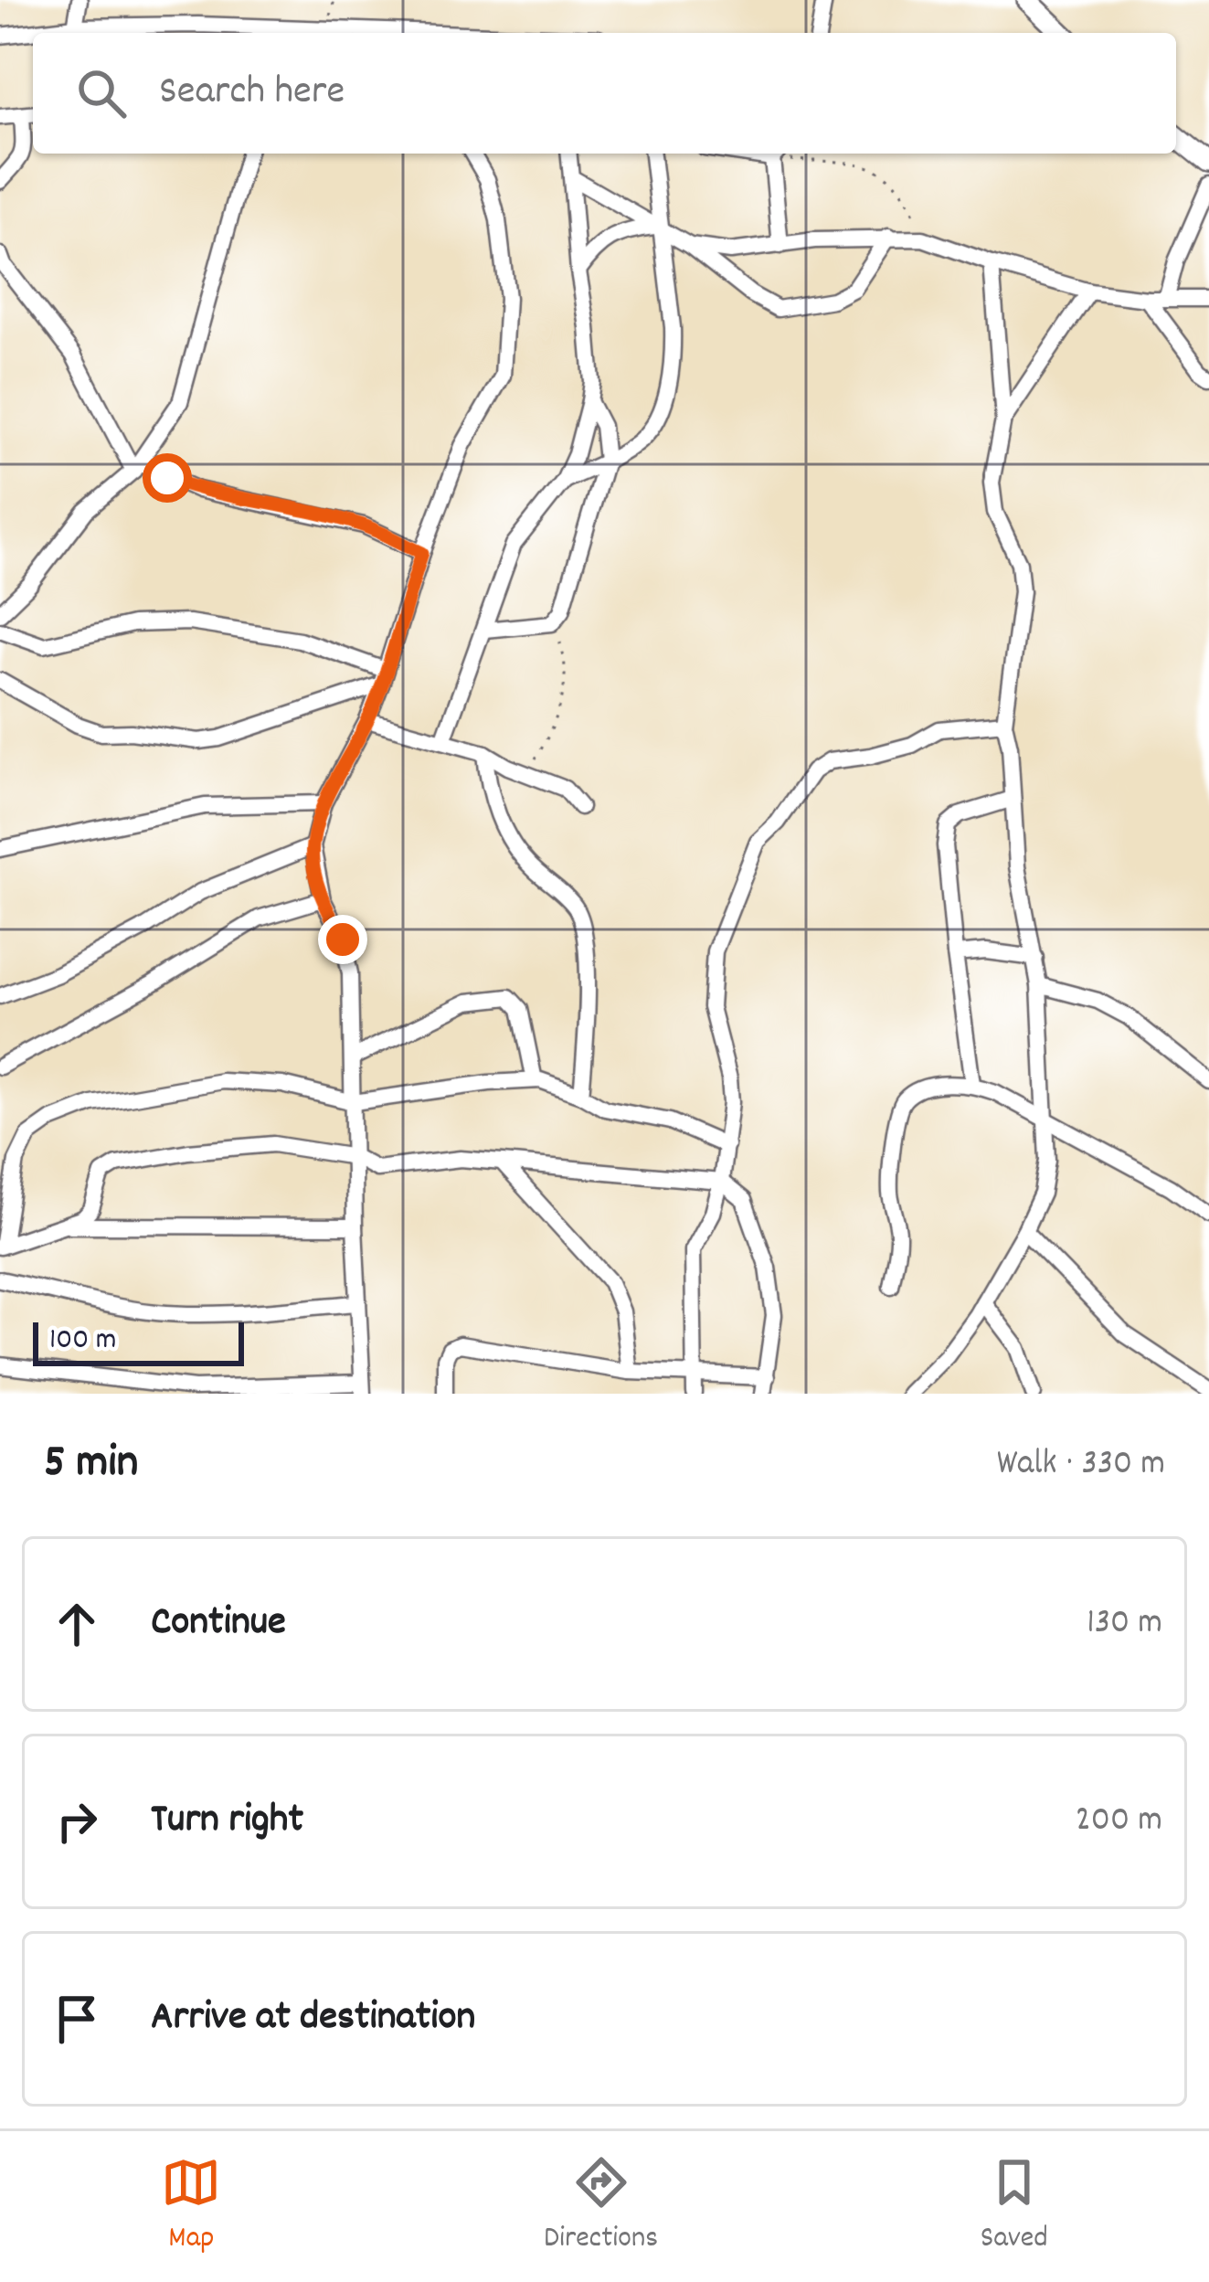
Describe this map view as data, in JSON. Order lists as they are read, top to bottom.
{
  "scale_bar": "100 m",
  "page": {
    "search": "Search here",
    "scale": "100 m",
    "heading": ["5 min", "Walk · 330 m"],
    "list": [
      ["Continue", "130 m"],
      ["Turn right", "200 m"],
      "Arrive at destination"
    ],
    "nav": ["Map", "Directions", "Saved"]
  }
}
